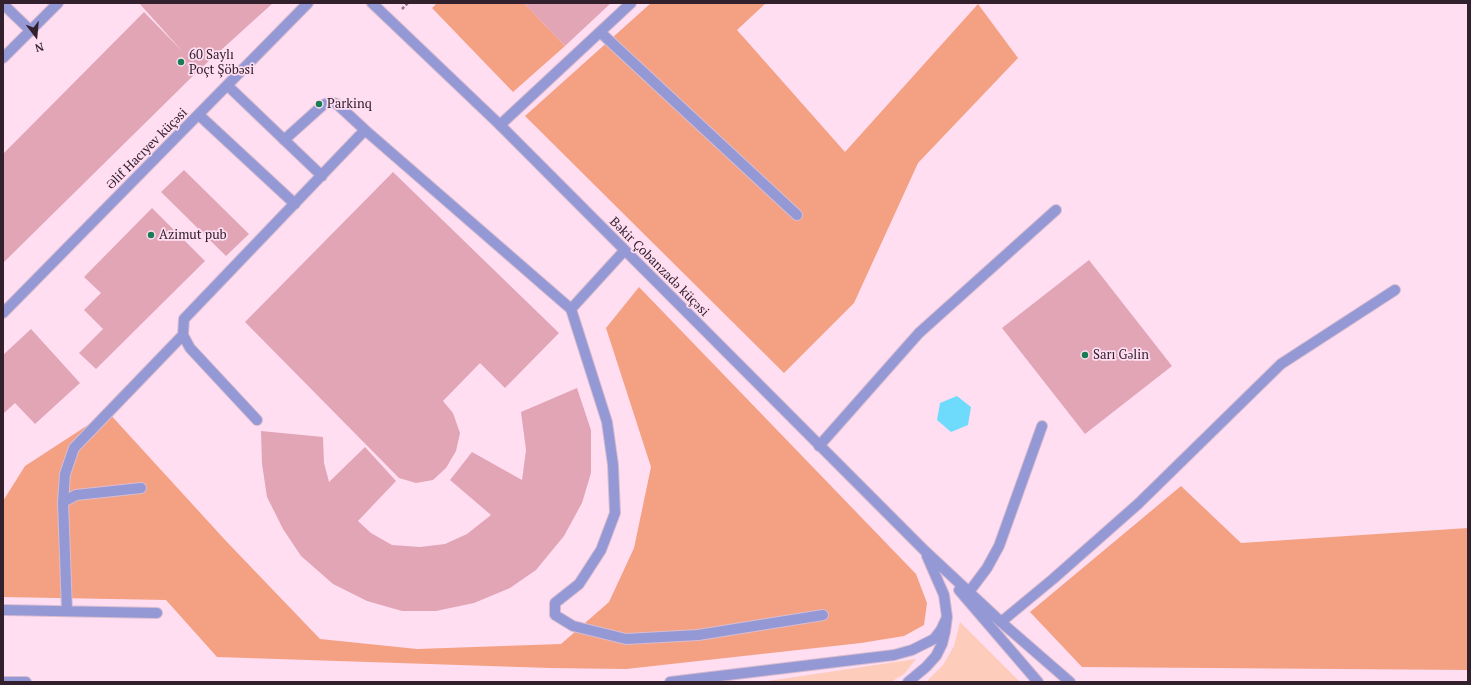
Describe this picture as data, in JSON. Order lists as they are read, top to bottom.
{
  "streets": {
    "street": ["Əlif Hacıyev küçəsi", "Bəkir Çobanzadə küçəsi"]
  },
  "places": [
    "60 Saylı Poçt Şöbəsi",
    "Parkinq",
    "Azimut pub",
    "Sarı Gəlin"
  ],
  "north": "bottom"
}
